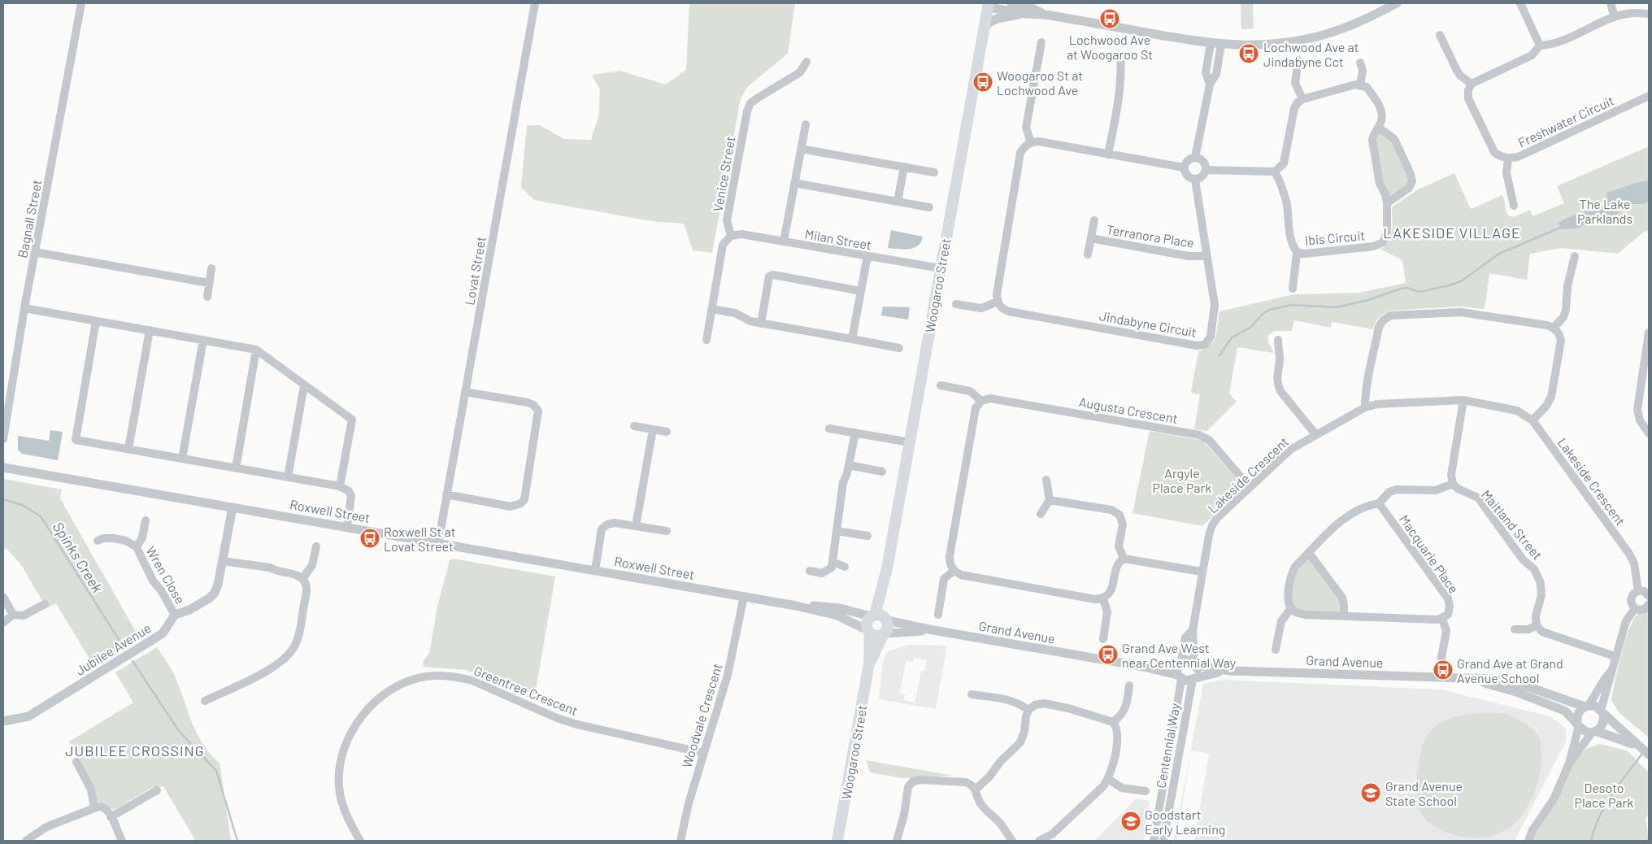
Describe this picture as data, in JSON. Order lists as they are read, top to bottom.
{
  "streets": {
    "main road": ["Woogaroo Street"],
    "street": [
      "Freshwater Circuit",
      "Venice Street",
      "Bagnall Street",
      "Terranora Place",
      "Ibis Circuit",
      "Milan Street",
      "Lovat Street",
      "Jindabyne Circuit",
      "Augusta Crescent",
      "Lakeside Crescent",
      "Roxwell Street",
      "Maitland Street",
      "Macquarie Place",
      "Wren Close",
      "Grand Avenue",
      "Jubilee Avenue",
      "Greentree Crescent",
      "Woodvale Crescent",
      "Centennial Way"
    ]
  },
  "crossings": [
    ["Venice Street", "Milan Street"],
    ["Terranora Place", "Jindabyne Circuit"],
    ["Milan Street", "Woogaroo Street"],
    ["Lovat Street", "Roxwell Street"],
    ["Woogaroo Street", "Roxwell Street"],
    ["Woogaroo Street", "Grand Avenue"],
    ["Augusta Crescent", "Lakeside Crescent"],
    ["Lakeside Crescent", "Grand Avenue"],
    ["Lakeside Crescent", "Centennial Way"],
    ["Roxwell Street", "Grand Avenue"],
    ["Roxwell Street", "Woodvale Crescent"],
    ["Wren Close", "Jubilee Avenue"],
    ["Grand Avenue", "Centennial Way"],
    ["Greentree Crescent", "Woodvale Crescent"]
  ],
  "districts": ["LAKESIDE VILLAGE", "JUBILEE CROSSING"],
  "water": ["Spinks Creek"],
  "parks": ["The Lake Parklands", "Argyle Place Park", "Desoto Place Park"],
  "places": {
    "bus stop": [
      "Lochwood Ave at Woogaroo St",
      "Lochwood Ave at Jindabyne Cct",
      "Woogaroo St at Lochwood Ave",
      "Roxwell St at Lovat Street",
      "Grand Ave West near Centennial Way",
      "Grand Ave at Grand Avenue School"
    ],
    "school or university": ["Grand Avenue State School", "Goodstart Early Learning"]
  }
}
